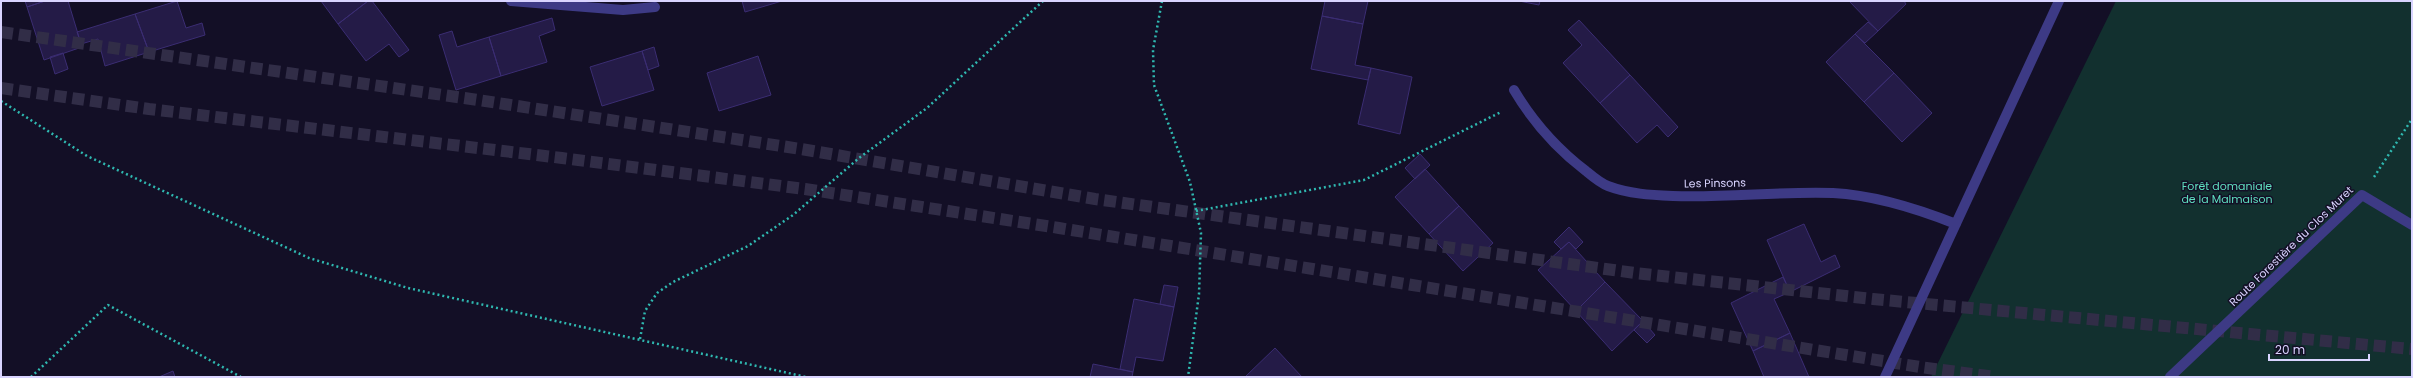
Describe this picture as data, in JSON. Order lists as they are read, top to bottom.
{
  "streets": {
    "street": ["Les Pinsons", "Route Forestière du Clos Muret"]
  },
  "parks": ["Forêt domaniale de la Malmaison"],
  "scale_bar": "20 m"
}
